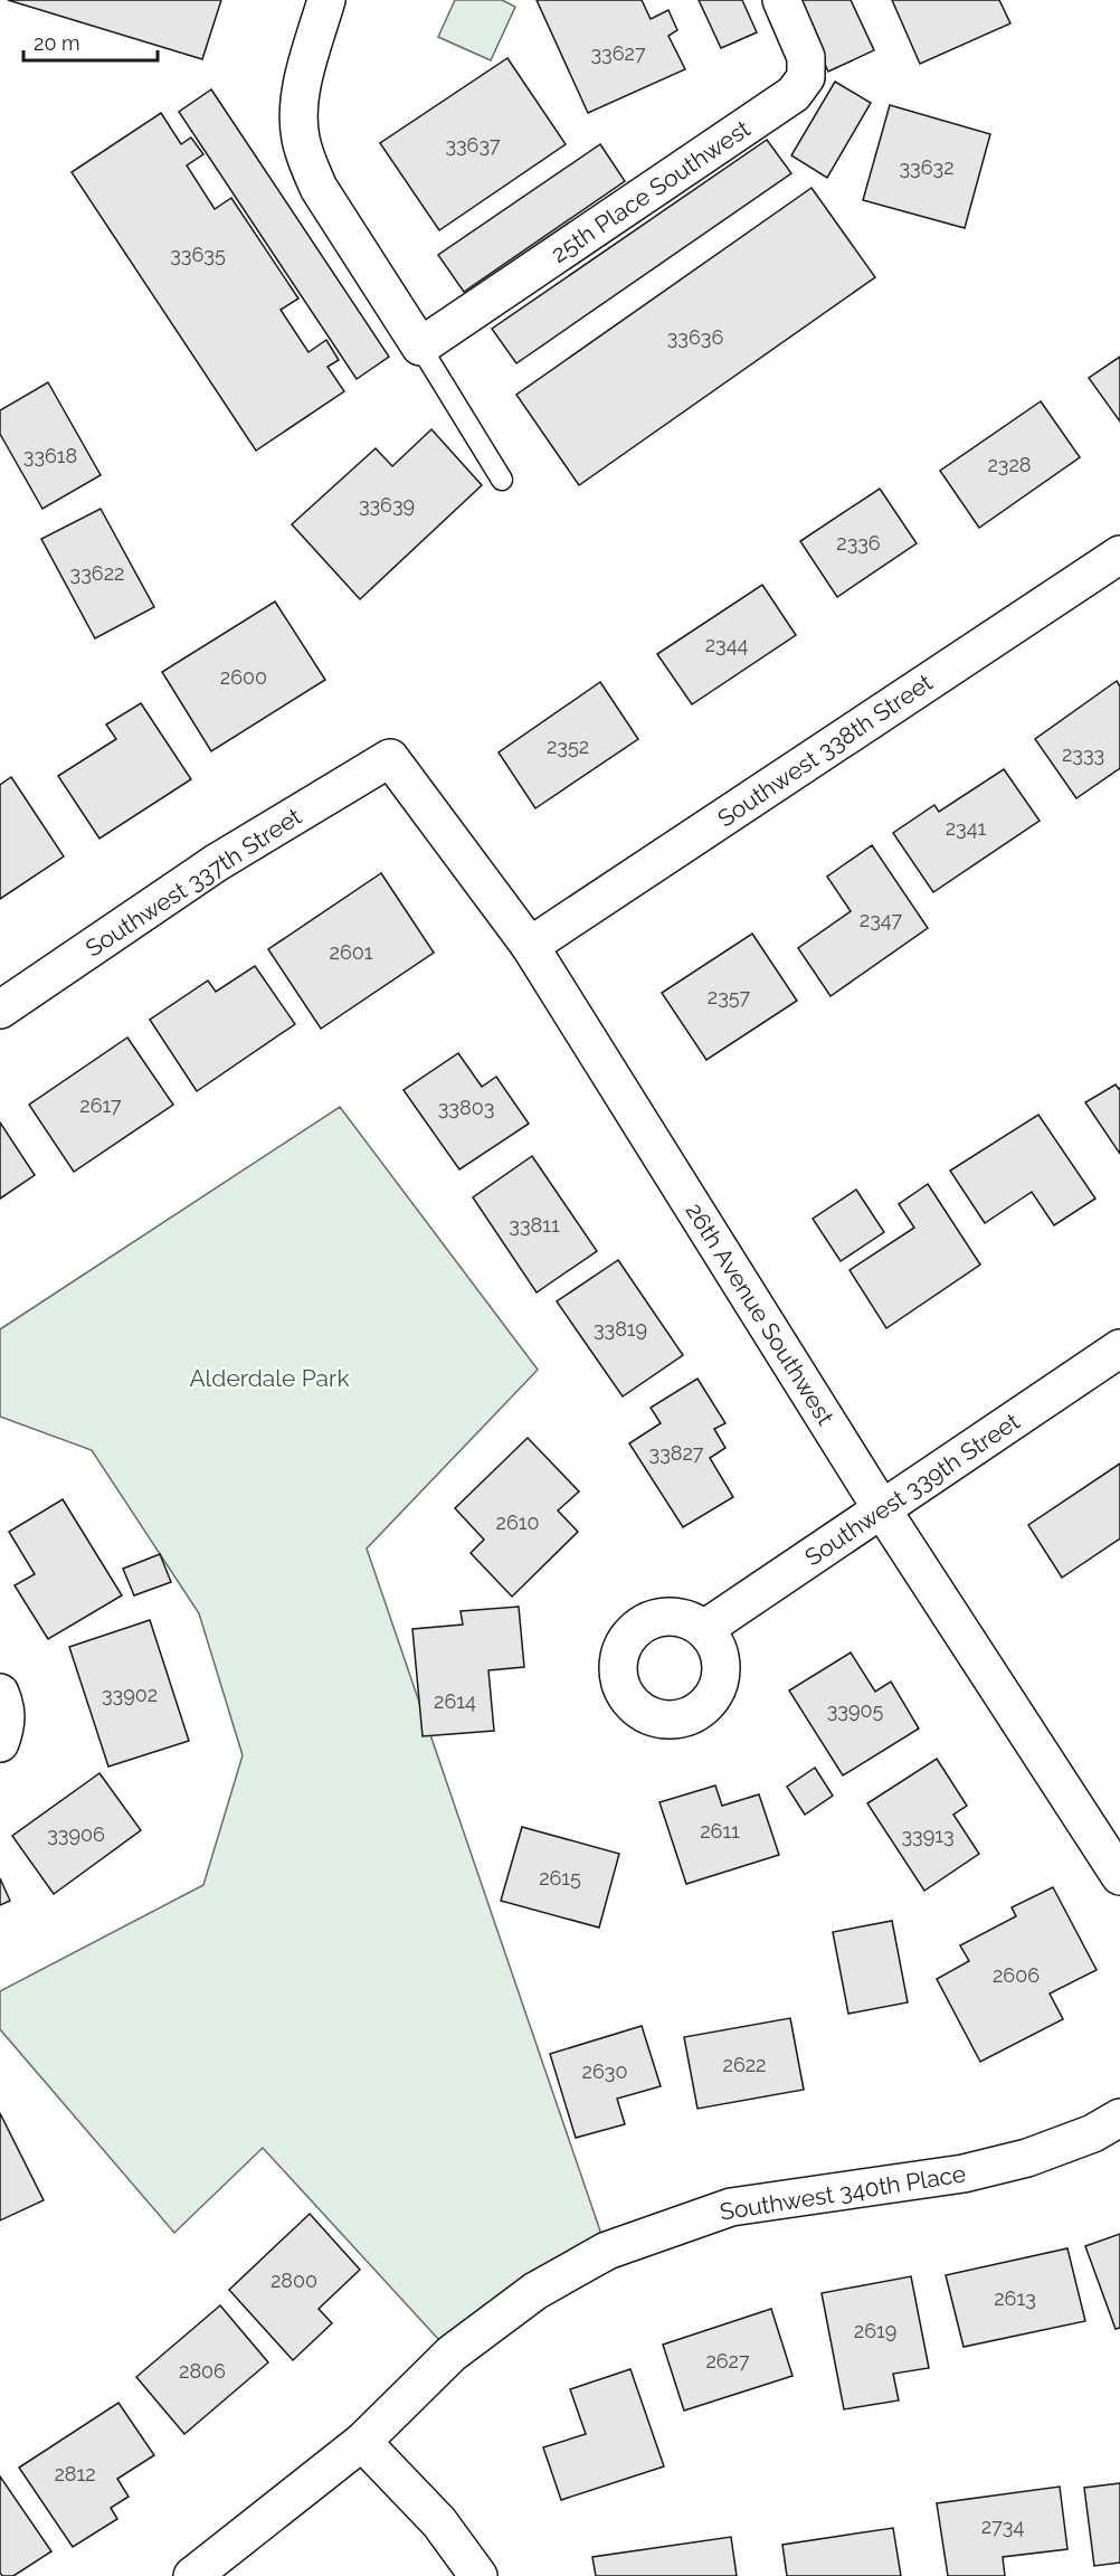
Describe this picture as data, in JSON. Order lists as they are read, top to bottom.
{
  "streets": {
    "street": [
      "25th Place Southwest",
      "Southwest 338th Street",
      "Southwest 337th Street",
      "26th Avenue Southwest",
      "Southwest 339th Street",
      "Southwest 340th Place"
    ]
  },
  "crossings": [
    ["Southwest 338th Street", "26th Avenue Southwest"],
    ["Southwest 337th Street", "26th Avenue Southwest"],
    ["26th Avenue Southwest", "Southwest 339th Street"]
  ],
  "parks": ["Alderdale Park"],
  "house_numbers": [
    "33627",
    "33637",
    "33632",
    "33635",
    "33636",
    "33618",
    "2328",
    "33639",
    "2336",
    "33622",
    "2344",
    "2600",
    "2352",
    "2333",
    "2341",
    "2347",
    "2601",
    "2357",
    "2617",
    "33803",
    "33811",
    "33819",
    "33827",
    "2610",
    "33902",
    "2614",
    "33905",
    "2611",
    "33906",
    "33913",
    "2615",
    "2606",
    "2622",
    "2630",
    "2800",
    "2613",
    "2619",
    "2627",
    "2806",
    "2812",
    "2734"
  ],
  "scale_bar": "20 m"
}
